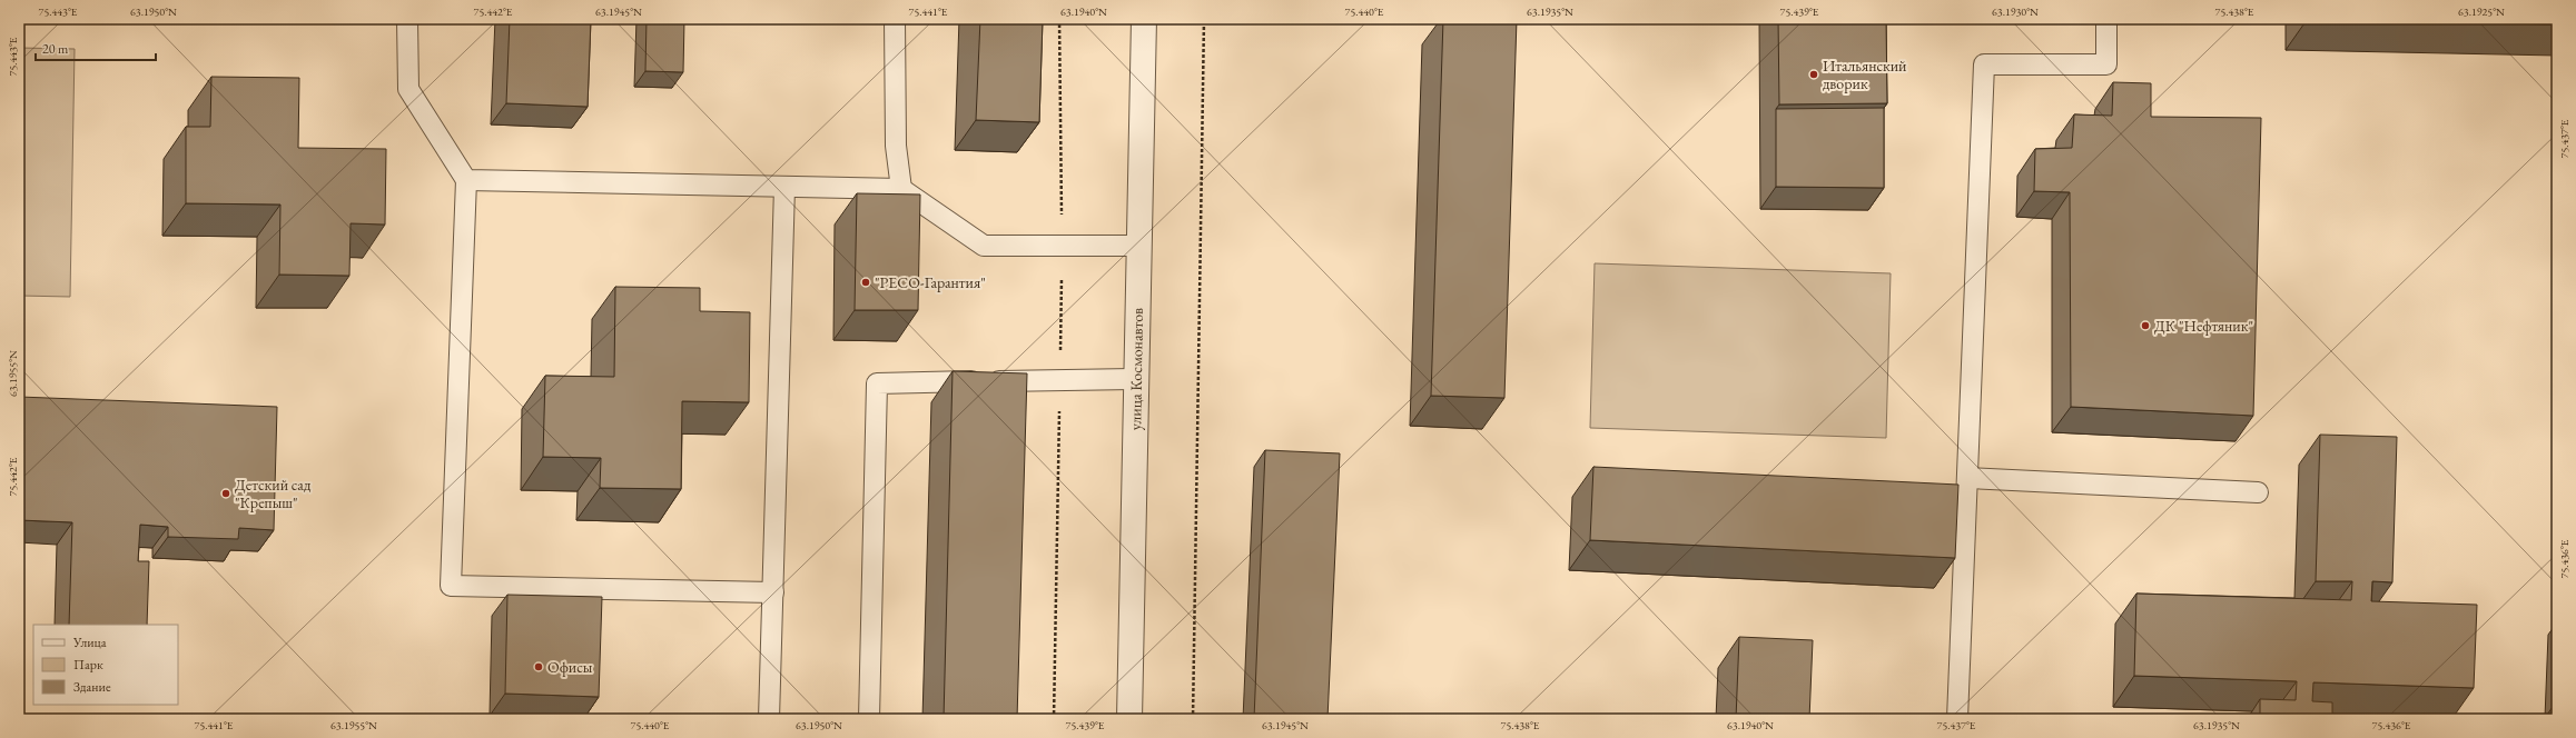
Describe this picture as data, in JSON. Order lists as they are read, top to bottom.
{
  "streets": {
    "street": ["улица Космонавтов"]
  },
  "places": [
    "Итальянский дворик",
    "\"РЕСО-Гарантия\"",
    "ДК \"Нефтяник\"",
    "Детский сад \"Крепыш\"",
    "Офисы"
  ],
  "legend": ["Улица", "Парк", "Здание"],
  "scale_bar": "20 m",
  "coordinates": [
    "75.443°E",
    "63.1950°N",
    "75.442°E",
    "63.1945°N",
    "75.441°E",
    "63.1940°N",
    "75.440°E",
    "63.1935°N",
    "75.439°E",
    "63.1930°N",
    "75.438°E",
    "63.1925°N",
    "75.437°E",
    "63.1955°N",
    "75.436°E"
  ]
}
